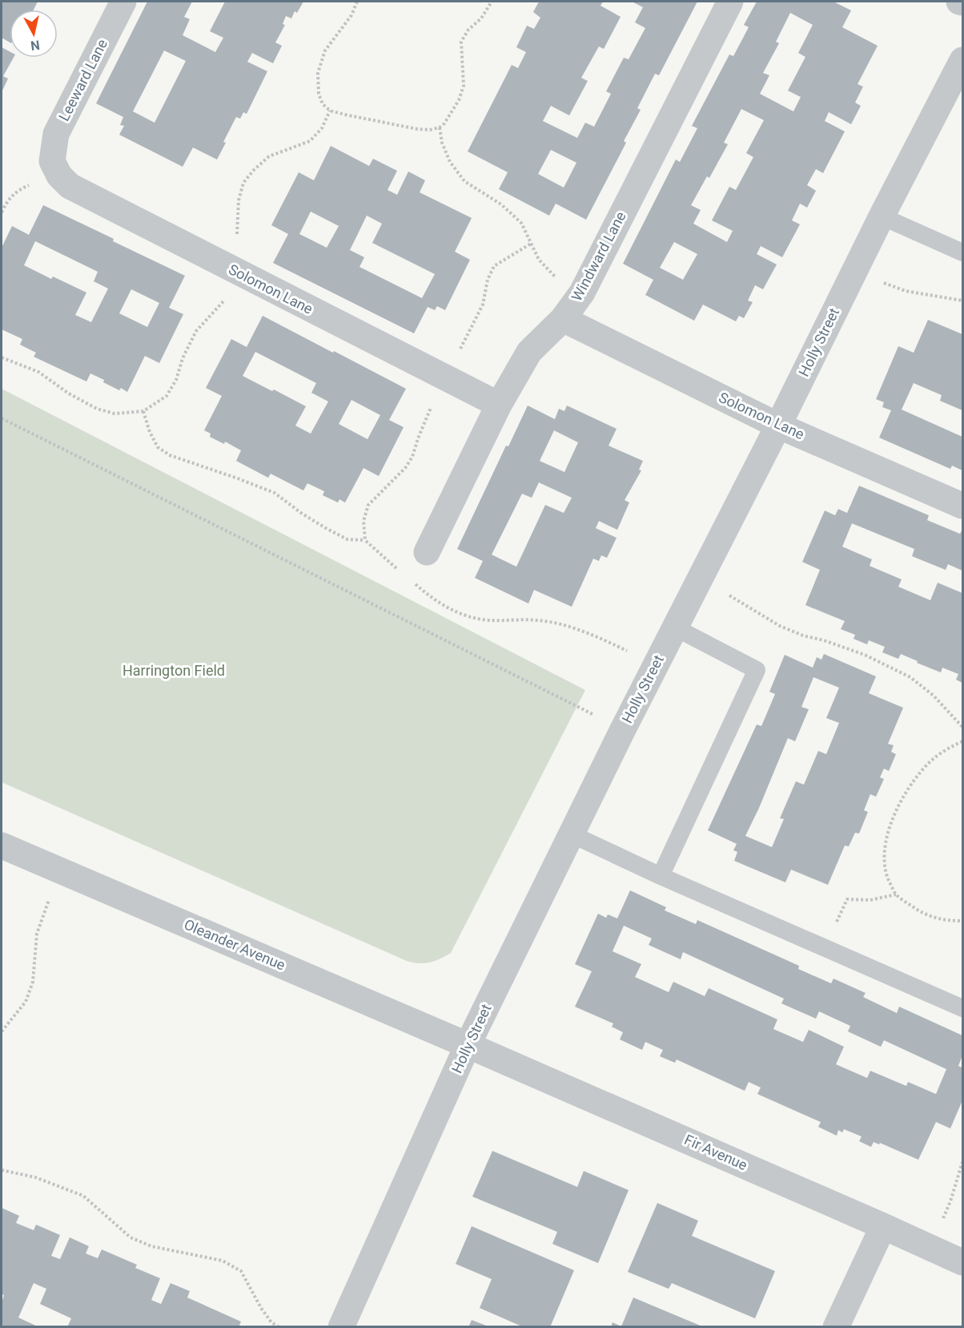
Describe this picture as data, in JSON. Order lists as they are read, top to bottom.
{
  "streets": {
    "street": [
      "Leeward Lane",
      "Windward Lane",
      "Solomon Lane",
      "Holly Street",
      "Oleander Avenue",
      "Fir Avenue"
    ]
  },
  "crossings": [
    ["Leeward Lane", "Solomon Lane"],
    ["Windward Lane", "Solomon Lane"],
    ["Solomon Lane", "Holly Street"],
    ["Holly Street", "Oleander Avenue"],
    ["Holly Street", "Fir Avenue"],
    ["Oleander Avenue", "Fir Avenue"]
  ],
  "parks": ["Harrington Field"],
  "north": "bottom"
}
